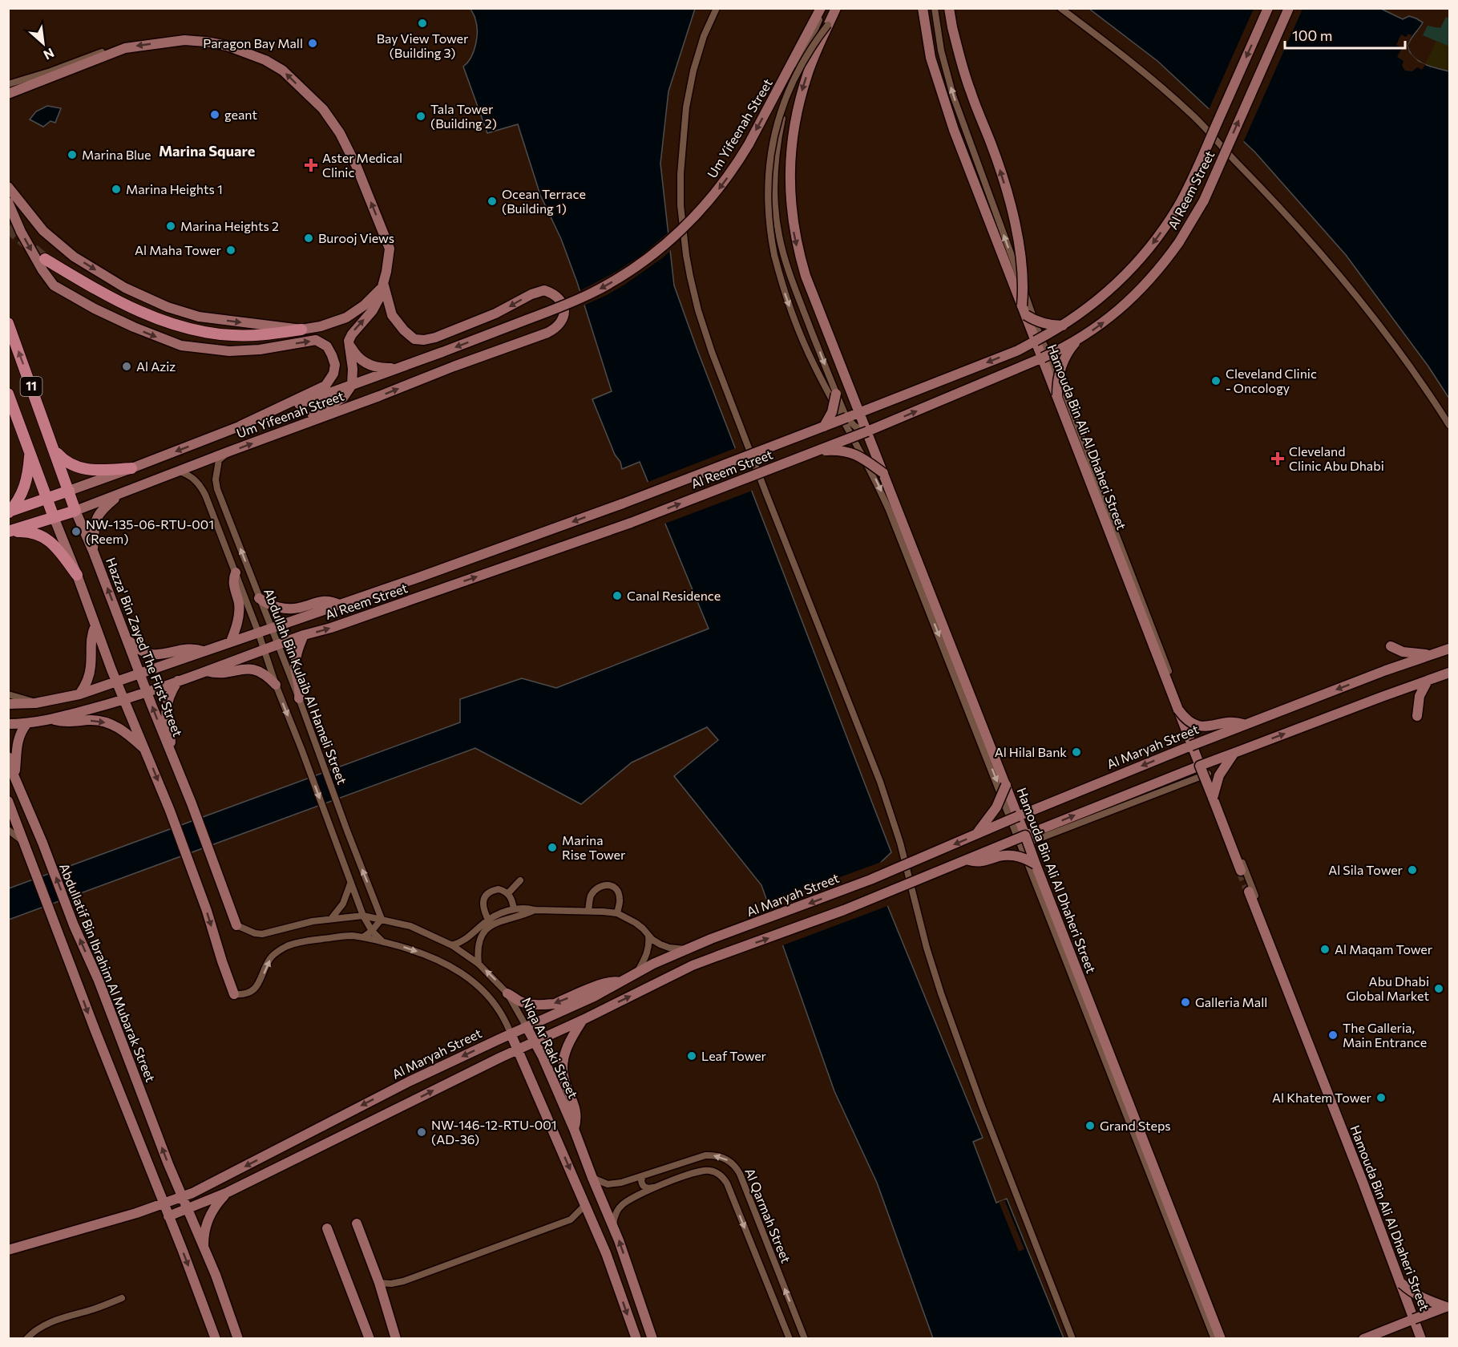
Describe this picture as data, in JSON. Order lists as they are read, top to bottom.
{
  "streets": {
    "main road": [
      "Um Yifeenah Street",
      "Al Reem Street",
      "11",
      "Hamouda Bin Ali Al Dhaheri Street",
      "Hazza' Bin Zayed The First Street",
      "Al Maryah Street",
      "Abdullatif Bin Ibrahim Al Mubarak Street",
      "Niqa Ar Raki Street"
    ],
    "street": ["Abdullah Bin Kulaib Al Hameli Street", "Al Qarmah Street"]
  },
  "crossings": [
    ["Um Yifeenah Street", "Al Reem Street"],
    ["Um Yifeenah Street", "11"],
    ["Um Yifeenah Street", "Hazza' Bin Zayed The First Street"],
    ["Um Yifeenah Street", "Abdullah Bin Kulaib Al Hameli Street"],
    ["Al Reem Street", "11"],
    ["Al Reem Street", "Hamouda Bin Ali Al Dhaheri Street"],
    ["Al Reem Street", "Hazza' Bin Zayed The First Street"],
    ["Al Reem Street", "Abdullah Bin Kulaib Al Hameli Street"],
    ["Hamouda Bin Ali Al Dhaheri Street", "Al Maryah Street"],
    ["Hazza' Bin Zayed The First Street", "Abdullah Bin Kulaib Al Hameli Street"],
    ["Hazza' Bin Zayed The First Street", "Niqa Ar Raki Street"],
    ["Abdullah Bin Kulaib Al Hameli Street", "Niqa Ar Raki Street"],
    ["Al Maryah Street", "Abdullatif Bin Ibrahim Al Mubarak Street"],
    ["Al Maryah Street", "Niqa Ar Raki Street"],
    ["Niqa Ar Raki Street", "Al Qarmah Street"]
  ],
  "districts": ["Marina Square"],
  "places": {
    "other": [
      "Bay View Tower (Building 3)",
      "Paragon Bay Mall",
      "geant",
      "Tala Tower (Building 2)",
      "Marina Blue",
      "Marina Heights 1",
      "Ocean Terrace (Building 1)",
      "Marina Heights 2",
      "Burooj Views",
      "Al Maha Tower",
      "Al Aziz",
      "Cleveland Clinic - Oncology",
      "NW-135-06-RTU-001 (Reem)",
      "Canal Residence",
      "Al Hilal Bank",
      "Marina Rise Tower",
      "Al Sila Tower",
      "Al Maqam Tower",
      "Abu Dhabi Global Market",
      "Galleria Mall",
      "The Galleria, Main Entrance",
      "Leaf Tower",
      "Al Khatem Tower",
      "Grand Steps",
      "NW-146-12-RTU-001 (AD-36)"
    ],
    "health": ["Aster Medical Clinic", "Cleveland Clinic Abu Dhabi"]
  },
  "scale_bar": "100 m",
  "north": "bottom right"
}
